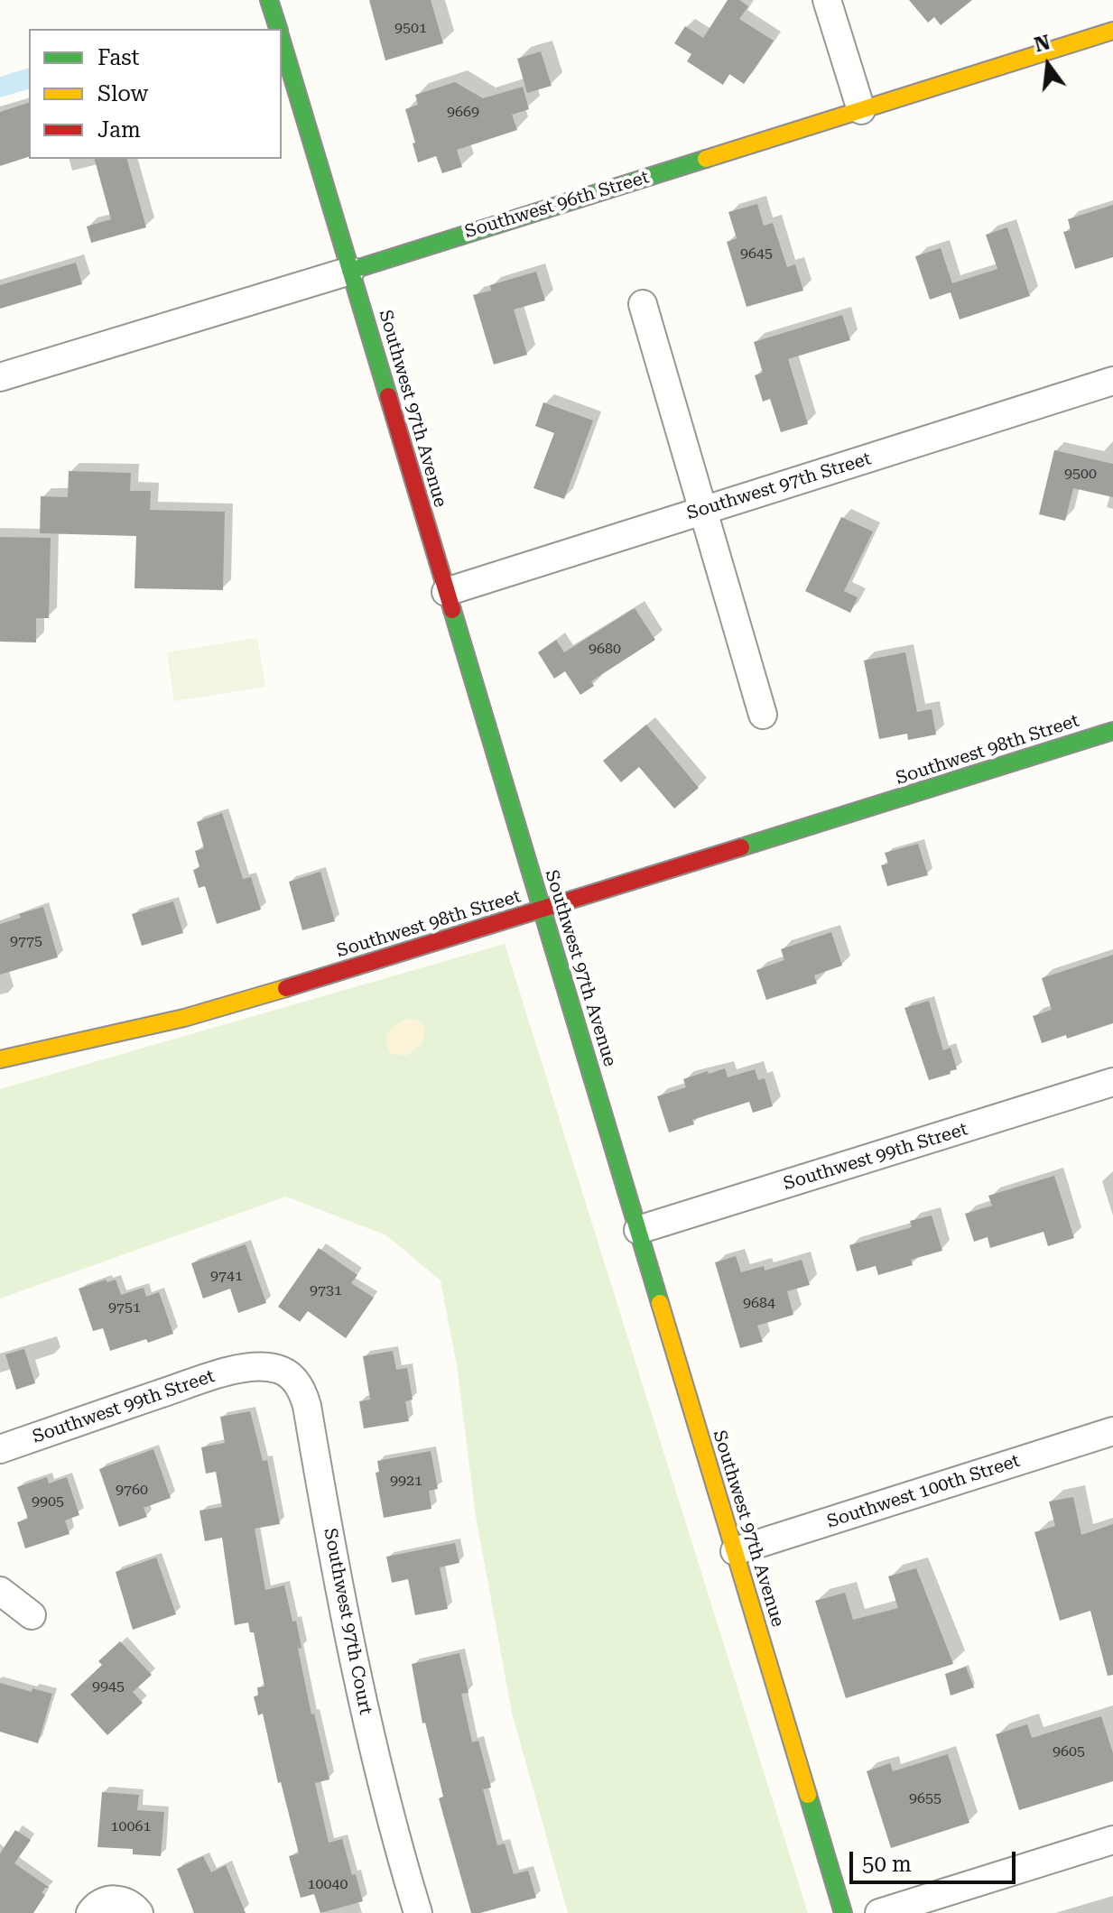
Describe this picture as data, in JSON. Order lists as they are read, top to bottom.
{
  "streets": {
    "street": [
      "Southwest 96th Street",
      "Southwest 97th Avenue",
      "Southwest 97th Street",
      "Southwest 98th Street",
      "Southwest 99th Street",
      "Southwest 100th Street",
      "Southwest 97th Court"
    ]
  },
  "crossings": [
    ["Southwest 96th Street", "Southwest 97th Avenue"],
    ["Southwest 97th Avenue", "Southwest 97th Street"],
    ["Southwest 97th Avenue", "Southwest 98th Street"],
    ["Southwest 97th Avenue", "Southwest 99th Street"],
    ["Southwest 97th Avenue", "Southwest 100th Street"],
    ["Southwest 99th Street", "Southwest 97th Court"]
  ],
  "house_numbers": [
    "9501",
    "9669",
    "9645",
    "9500",
    "9680",
    "9775",
    "9741",
    "9731",
    "9684",
    "9751",
    "9921",
    "9760",
    "9905",
    "9945",
    "9605",
    "9655",
    "10061",
    "10040"
  ],
  "legend": ["Fast", "Slow", "Jam"],
  "scale_bar": "50 m",
  "north": "top"
}
